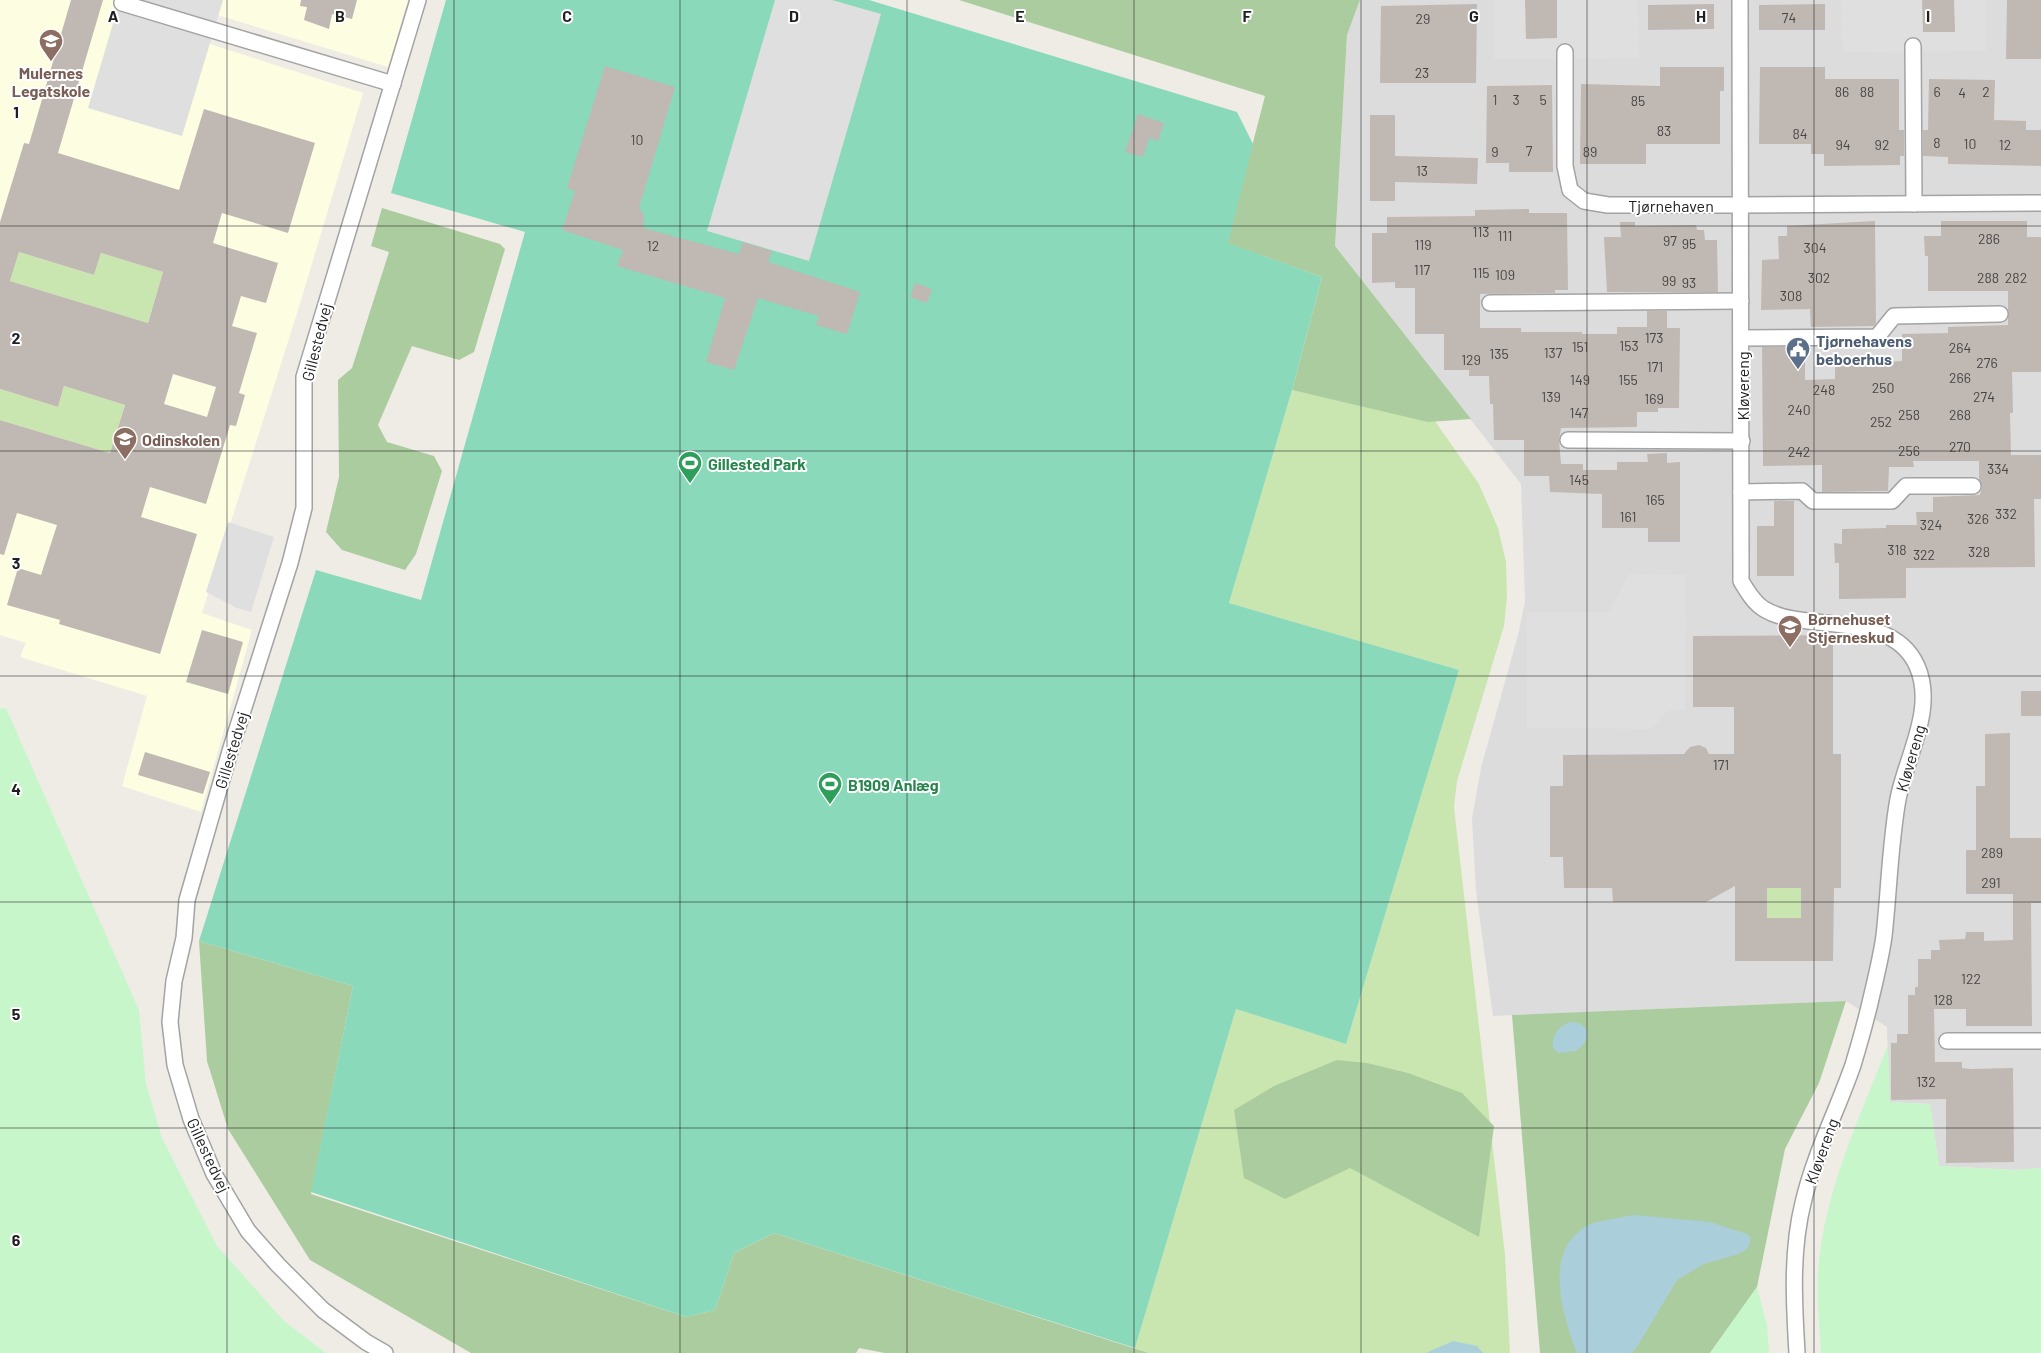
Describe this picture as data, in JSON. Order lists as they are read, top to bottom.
{
  "streets": {
    "street": ["Tjørnehaven", "Gillestedvej", "Kløvereng"]
  },
  "crossings": [
    ["Tjørnehaven", "Kløvereng"]
  ],
  "places": {
    "school or university": ["Mulernes Legatskole", "Odinskolen", "Børnehuset Stjerneskud"],
    "public building": ["Tjørnehavens beboerhus"],
    "sports": ["Gillested Park", "B1909 Anlæg"]
  },
  "house_numbers": [
    "74",
    "29",
    "23",
    "86",
    "88",
    "6",
    "2",
    "4",
    "1",
    "3",
    "5",
    "85",
    "83",
    "84",
    "10",
    "8",
    "10",
    "94",
    "92",
    "12",
    "7",
    "9",
    "89",
    "13",
    "113",
    "111",
    "286",
    "97",
    "95",
    "119",
    "12",
    "304",
    "117",
    "115",
    "109",
    "302",
    "288",
    "282",
    "99",
    "93",
    "308",
    "173",
    "153",
    "151",
    "264",
    "137",
    "135",
    "129",
    "276",
    "171",
    "266",
    "149",
    "155",
    "250",
    "248",
    "139",
    "274",
    "169",
    "240",
    "147",
    "258",
    "268",
    "252",
    "270",
    "256",
    "242",
    "334",
    "145",
    "165",
    "332",
    "161",
    "326",
    "324",
    "318",
    "328",
    "322",
    "171",
    "289",
    "291",
    "122",
    "128",
    "132"
  ],
  "grid": {
    "columns": [
      "A",
      "B",
      "C",
      "D",
      "E",
      "F",
      "G",
      "H",
      "I"
    ],
    "rows": [
      "1",
      "2",
      "3",
      "4",
      "5",
      "6"
    ]
  }
}
